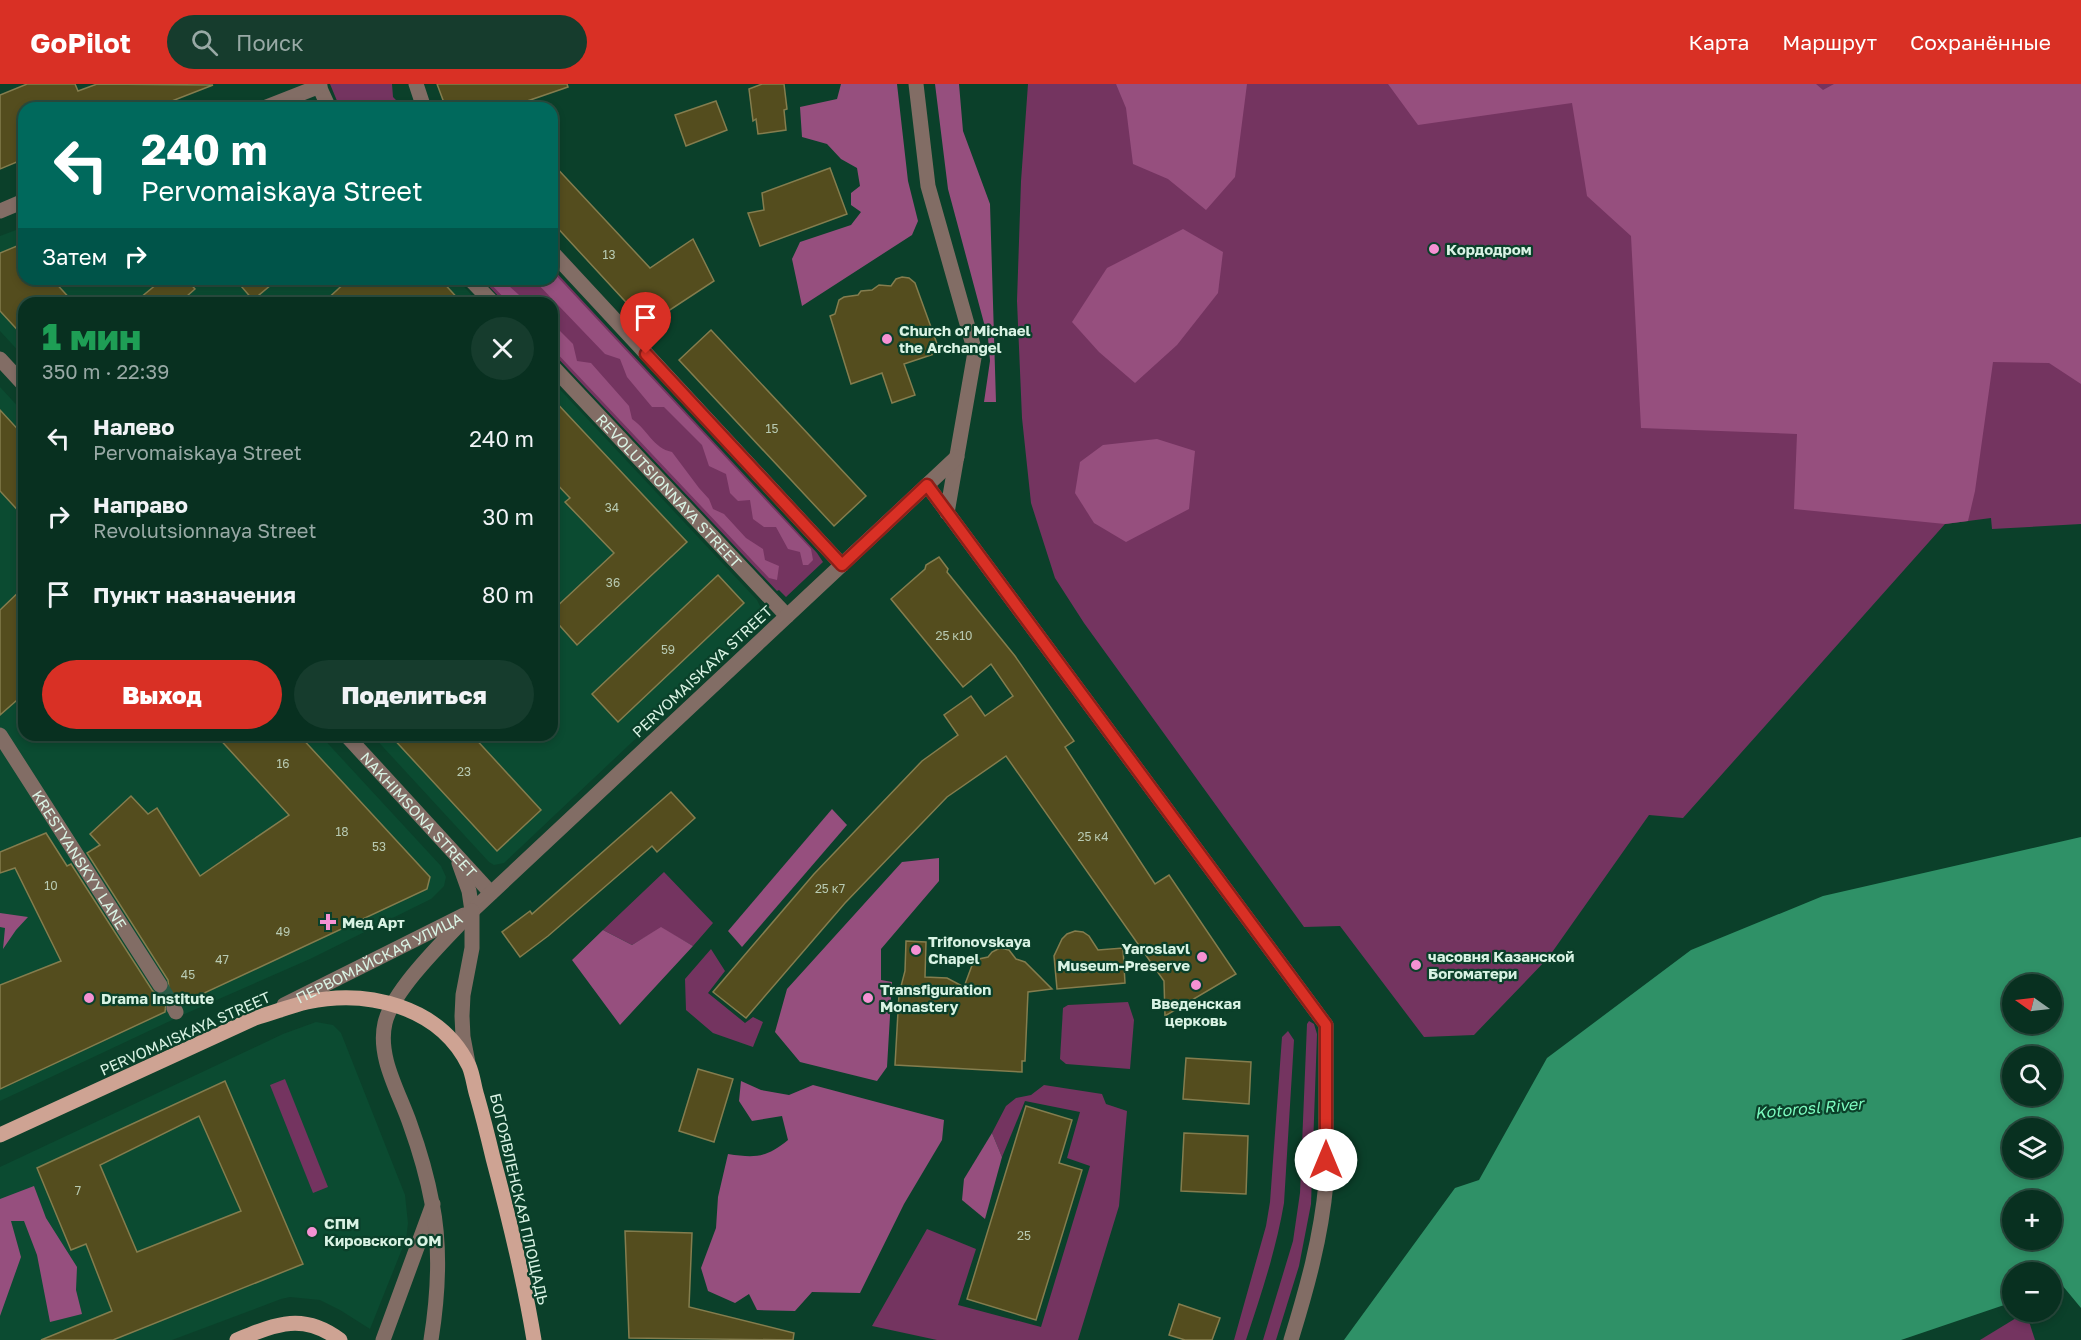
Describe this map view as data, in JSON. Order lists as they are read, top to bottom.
{
  "streets": {
    "main road": ["PERVOMAISKAYA STREET", "БОГОЯВЛЕНСКАЯ ПЛОЩАДЬ"],
    "street": [
      "REVOLUTSIONNAYA STREET",
      "NAKHIMSONA STREET",
      "KRESTYANSKYY LANE",
      "ПЕРВОМАЙСКАЯ УЛИЦА"
    ]
  },
  "crossings": [
    ["REVOLUTSIONNAYA STREET", "PERVOMAISKAYA STREET"],
    ["PERVOMAISKAYA STREET", "NAKHIMSONA STREET"],
    ["PERVOMAISKAYA STREET", "ПЕРВОМАЙСКАЯ УЛИЦА"],
    ["PERVOMAISKAYA STREET", "БОГОЯВЛЕНСКАЯ ПЛОЩАДЬ"],
    ["NAKHIMSONA STREET", "БОГОЯВЛЕНСКАЯ ПЛОЩАДЬ"],
    ["ПЕРВОМАЙСКАЯ УЛИЦА", "БОГОЯВЛЕНСКАЯ ПЛОЩАДЬ"]
  ],
  "water": ["Kotorosl River"],
  "places": {
    "other": [
      "Кордодром",
      "Church of Michael the Archangel",
      "Trifonovskaya Chapel",
      "Yaroslavl Museum-Preserve",
      "часовня Казанской Богоматери",
      "Введенская церковь",
      "Drama Institute",
      "Transfiguration Monastery",
      "СПМ Кировского ОМ"
    ],
    "health": ["Мед Арт"]
  },
  "house_numbers": [
    "13",
    "15",
    "34",
    "36",
    "25 к10",
    "59",
    "16",
    "23",
    "18",
    "25 к4",
    "53",
    "10",
    "25 к7",
    "49",
    "47",
    "45",
    "7",
    "25"
  ],
  "north": "left",
  "page": {
    "header": "GoPilot",
    "search": "Поиск",
    "nav": ["Карта", "Маршрут", "Сохранённые"],
    "turn": ["240 m", "Pervomaiskaya Street"],
    "then": "Затем",
    "heading": ["1 мин", "350 m · 22:39"],
    "list": [
      {
        "name": "Налево",
        "note": "Pervomaiskaya Street",
        "value": "240 m"
      },
      {
        "name": "Направо",
        "note": "Revolutsionnaya Street",
        "value": "30 m"
      },
      {
        "name": "Пункт назначения",
        "value": "80 m"
      }
    ],
    "buttons": ["Выход", "Поделиться"],
    "map_buttons": ["+", "−"]
  }
}
